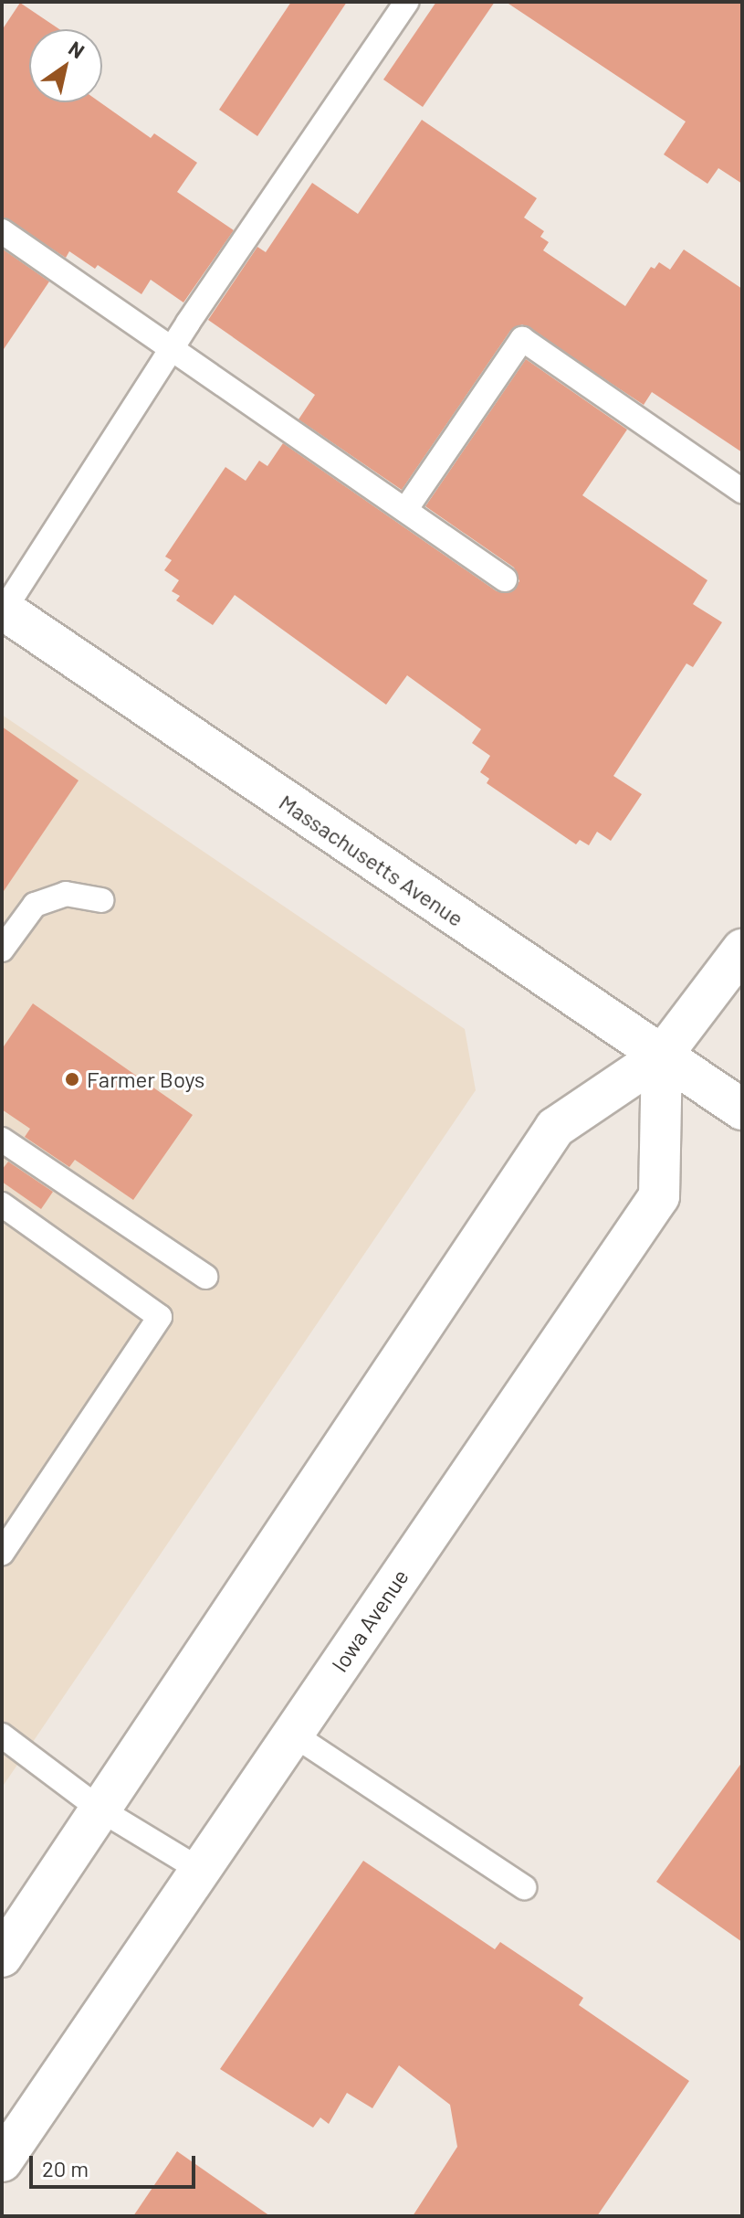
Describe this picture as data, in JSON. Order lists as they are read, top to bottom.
{
  "streets": {
    "main road": ["Massachusetts Avenue", "Iowa Avenue"]
  },
  "crossings": [
    ["Massachusetts Avenue", "Iowa Avenue"]
  ],
  "places": ["Farmer Boys"],
  "scale_bar": "20 m",
  "north": "top right"
}
